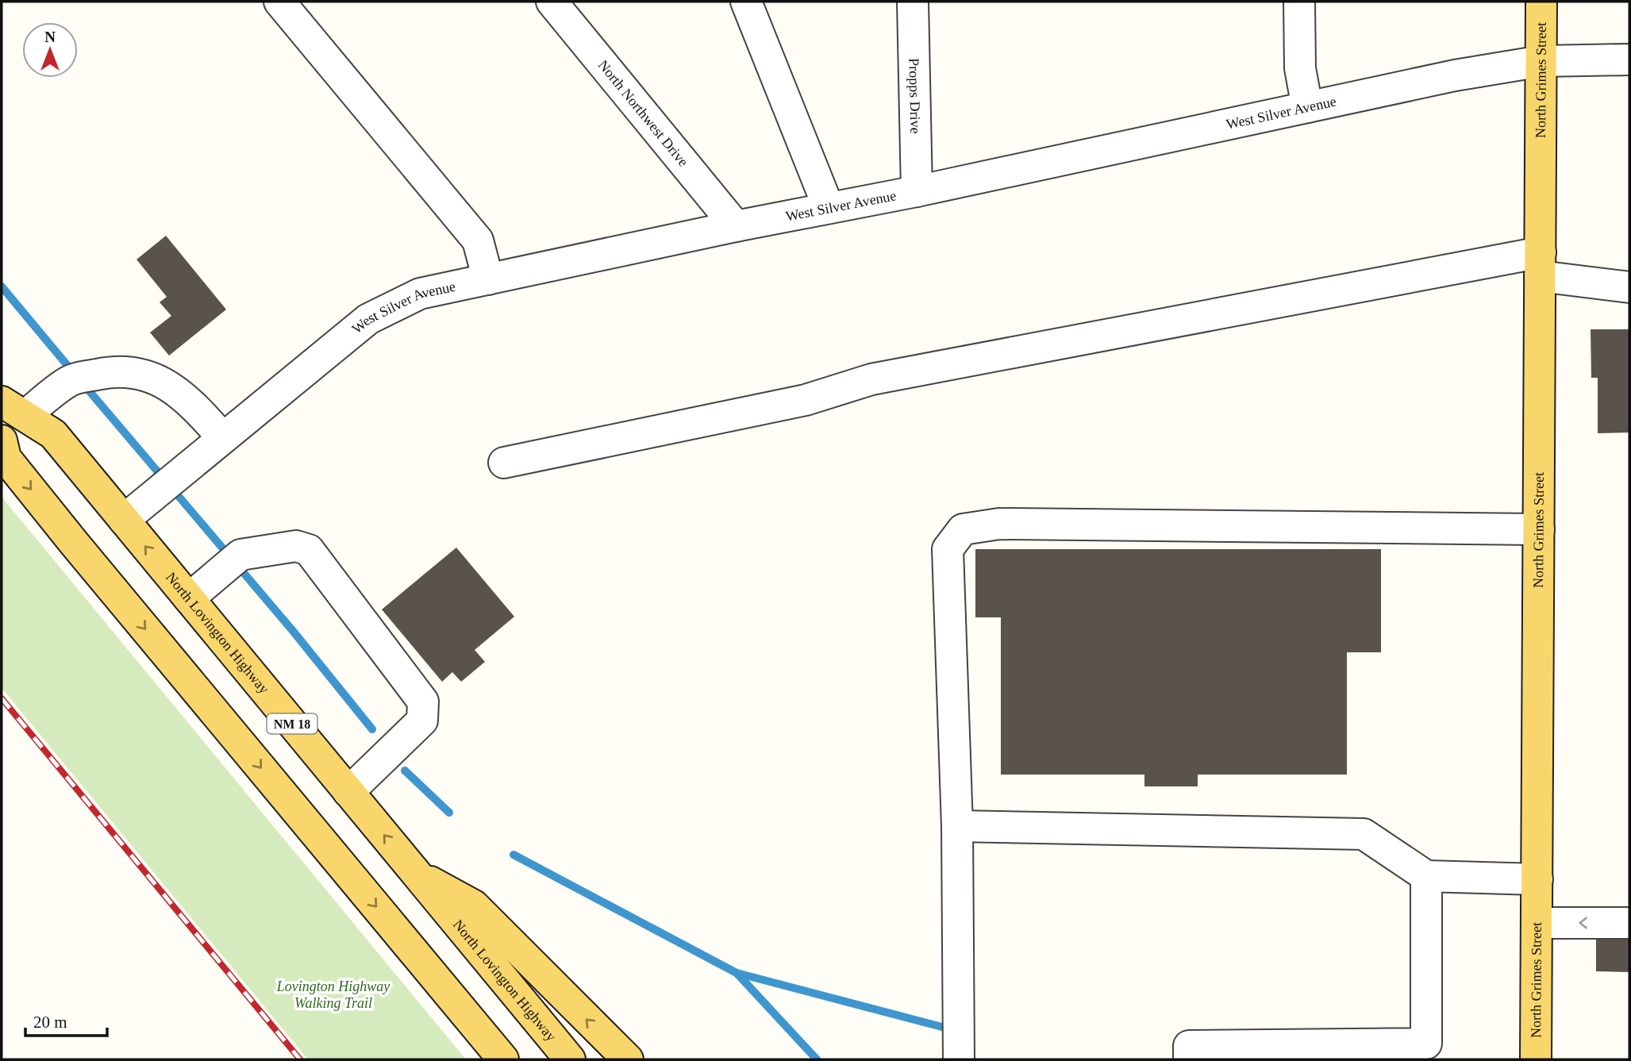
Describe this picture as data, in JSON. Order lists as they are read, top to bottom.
{
  "streets": {
    "main road": ["North Grimes Street", "North Lovington Highway", "NM 18"],
    "street": ["Propps Drive", "North Northwest Drive", "West Silver Avenue"]
  },
  "crossings": [
    ["North Grimes Street", "West Silver Avenue"],
    ["Propps Drive", "West Silver Avenue"],
    ["North Northwest Drive", "West Silver Avenue"],
    ["West Silver Avenue", "North Lovington Highway"]
  ],
  "parks": ["Lovington Highway Walking Trail"],
  "scale_bar": "20 m",
  "north": "top"
}
